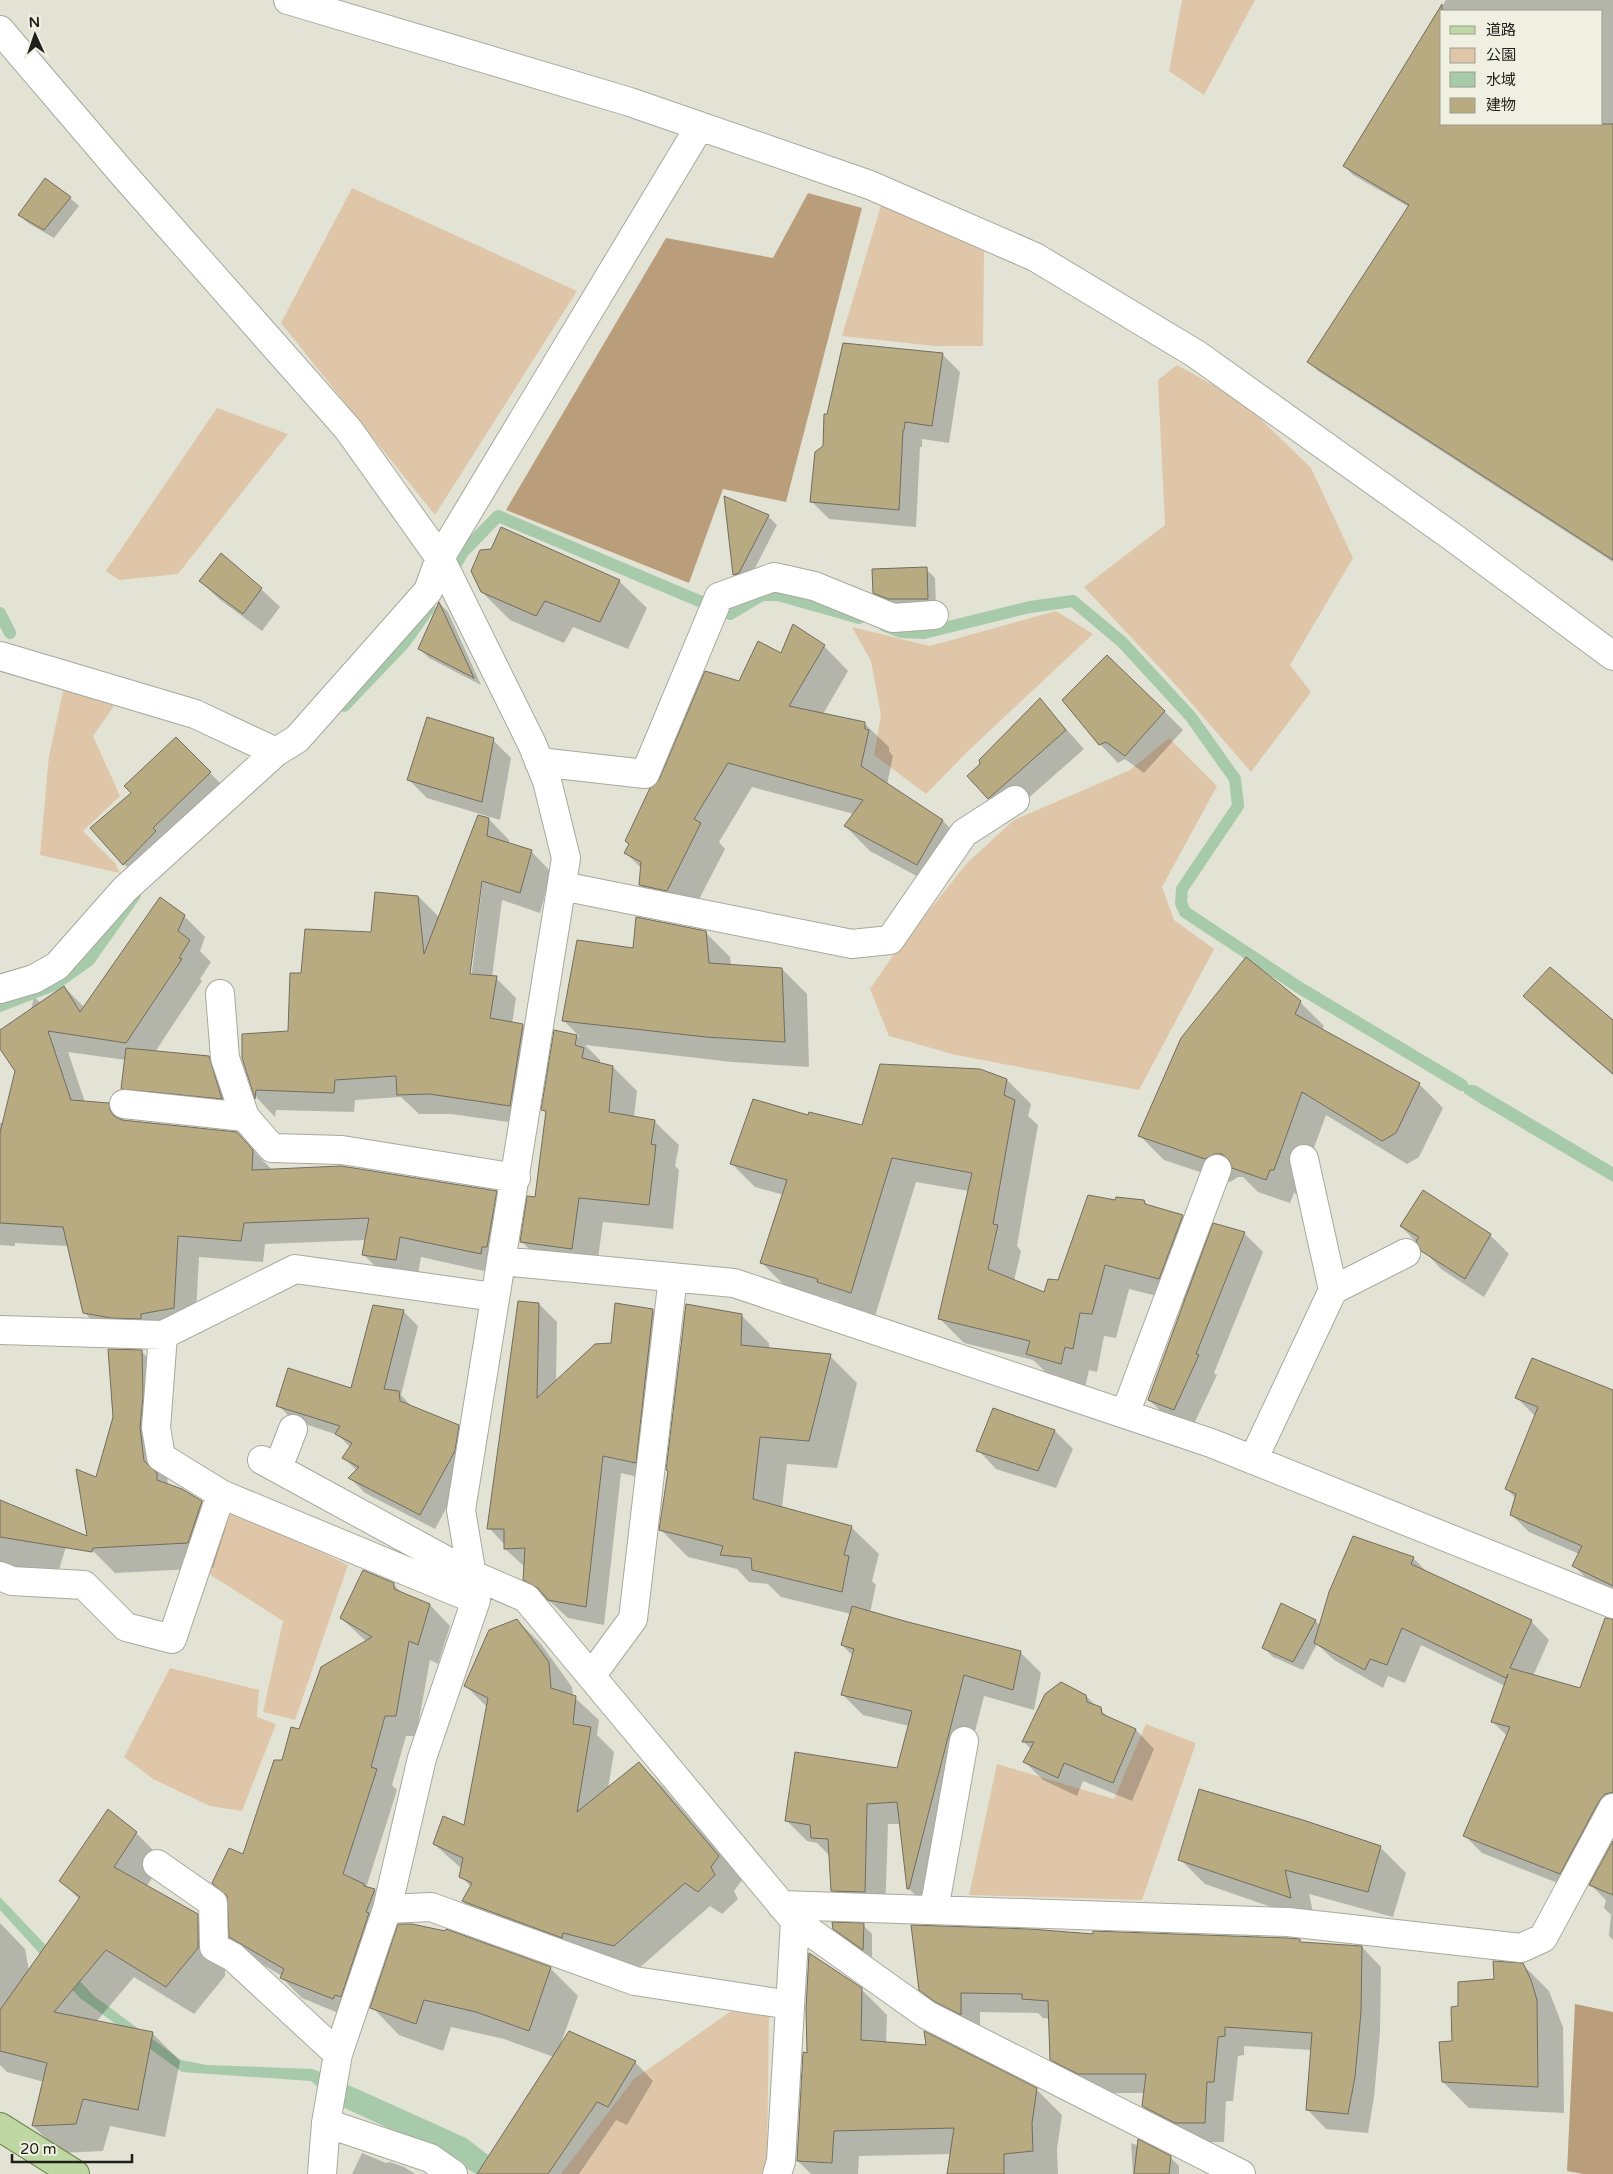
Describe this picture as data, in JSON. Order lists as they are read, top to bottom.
{
  "legend": [
    "道路",
    "公園",
    "水域",
    "建物"
  ],
  "scale_bar": "20 m",
  "north": "top"
}
